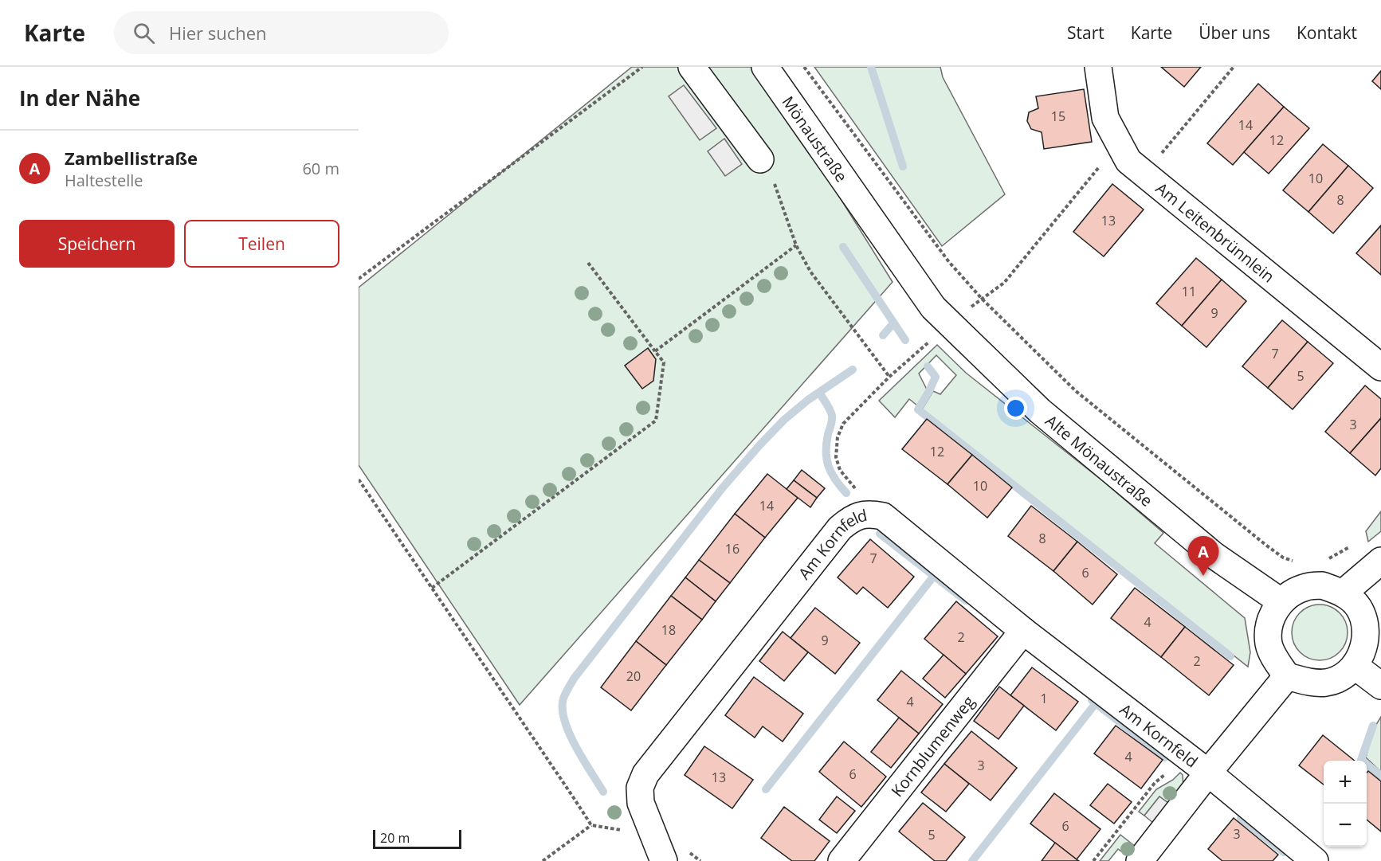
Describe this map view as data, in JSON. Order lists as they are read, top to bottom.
{
  "streets": {
    "street": [
      "Mönaustraße",
      "Am Leitenbrünnlein",
      "Alte Mönaustraße",
      "Am Kornfeld",
      "Kornblumenweg"
    ]
  },
  "crossings": [
    ["Mönaustraße", "Alte Mönaustraße"],
    ["Am Kornfeld", "Kornblumenweg"]
  ],
  "house_numbers": [
    "15",
    "14",
    "12",
    "10",
    "8",
    "13",
    "11",
    "9",
    "7",
    "5",
    "3",
    "12",
    "10",
    "14",
    "8",
    "16",
    "7",
    "6",
    "4",
    "18",
    "2",
    "9",
    "2",
    "20",
    "1",
    "4",
    "4",
    "3",
    "6",
    "13",
    "6",
    "3",
    "5"
  ],
  "scale_bar": "20 m",
  "page": {
    "header": "Karte",
    "search": "Hier suchen",
    "nav": [
      "Start",
      "Karte",
      "Über uns",
      "Kontakt"
    ],
    "heading": "In der Nähe",
    "list": [
      {
        "mark": "A",
        "name": "Zambellistraße",
        "note": "Haltestelle",
        "value": "60 m"
      }
    ],
    "buttons": ["Speichern", "Teilen"],
    "pins": "A",
    "map_buttons": ["+", "−"],
    "scale": "20 m"
  }
}
